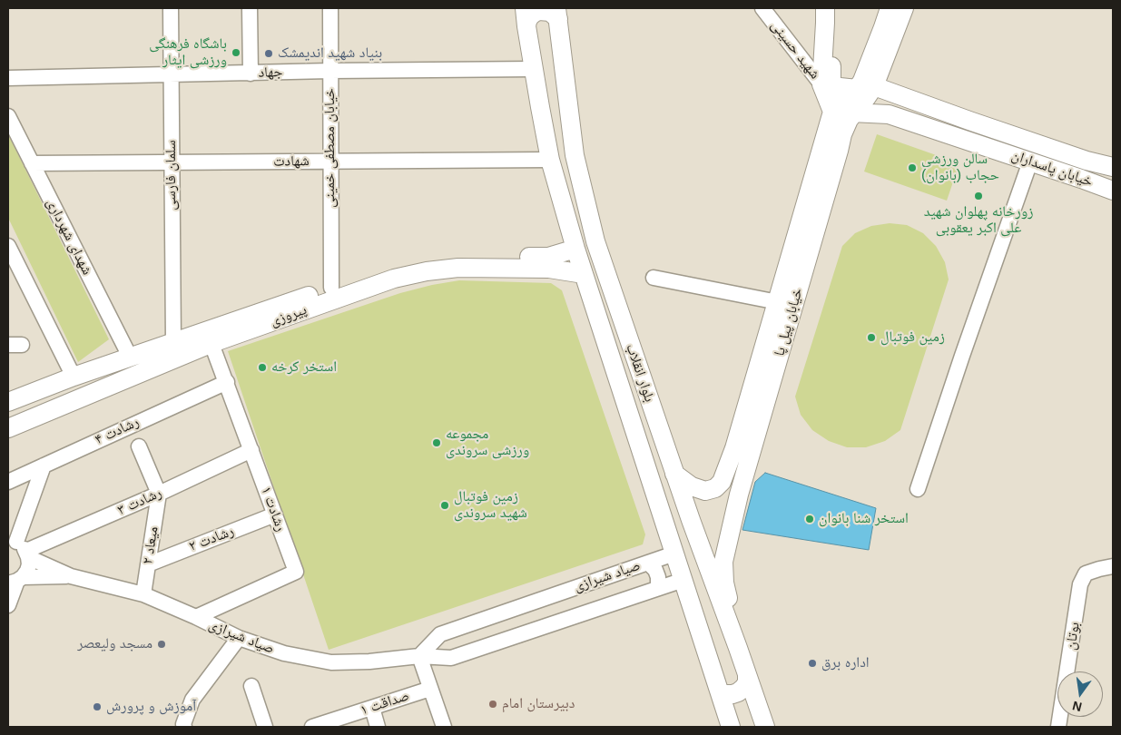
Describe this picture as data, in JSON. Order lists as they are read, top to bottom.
{
  "streets": {
    "main road": [
      "خیابان پاسداران",
      "پیروزی",
      "خیابان پیل پا",
      "بلوار انقلاب"
    ],
    "street": [
      "شهید حسینی",
      "جهاد",
      "خیابان مصطفی خمینی",
      "شهادت",
      "سلمان فارسی",
      "شهدای شهرداری",
      "رشادت ۴",
      "رشادت ۳",
      "رشادت ۱",
      "رشادت ۲",
      "میعاد ۲",
      "صیاد شیرازی",
      "بوتان",
      "صداقت ۱"
    ]
  },
  "crossings": [
    ["شهید حسینی", "خیابان پاسداران"],
    ["جهاد", "خیابان مصطفی خمینی"],
    ["جهاد", "سلمان فارسی"],
    ["جهاد", "بلوار انقلاب"],
    ["خیابان مصطفی خمینی", "شهادت"],
    ["خیابان مصطفی خمینی", "پیروزی"],
    ["شهادت", "سلمان فارسی"],
    ["شهادت", "شهدای شهرداری"],
    ["شهادت", "بلوار انقلاب"],
    ["خیابان پاسداران", "خیابان پیل پا"],
    ["سلمان فارسی", "پیروزی"],
    ["شهدای شهرداری", "پیروزی"],
    ["پیروزی", "بلوار انقلاب"],
    ["پیروزی", "رشادت ۱"],
    ["خیابان پیل پا", "بلوار انقلاب"],
    ["بلوار انقلاب", "صیاد شیرازی"],
    ["رشادت ۴", "رشادت ۱"],
    ["رشادت ۳", "رشادت ۱"],
    ["رشادت ۳", "میعاد ۲"],
    ["رشادت ۱", "رشادت ۲"],
    ["رشادت ۱", "صیاد شیرازی"],
    ["رشادت ۲", "میعاد ۲"],
    ["میعاد ۲", "صیاد شیرازی"]
  ],
  "places": [
    "باشگاه فرهنگی ورزشی ایثار",
    "بنیاد شهید اندیمشک",
    "سالن ورزشی حجاب (بانوان)",
    "زورخانه پهلوان شهید علی اکبر یعقوبی",
    "زمین فوتبال",
    "استخر کرخه",
    "مجموعه ورزشی سروندی",
    "زمین فوتبال شهید سروندی",
    "استخر شنا بانوان",
    "مسجد ولیعصر",
    "اداره برق",
    "دبیرستان امام",
    "آموزش و پرورش"
  ],
  "north": "bottom"
}
